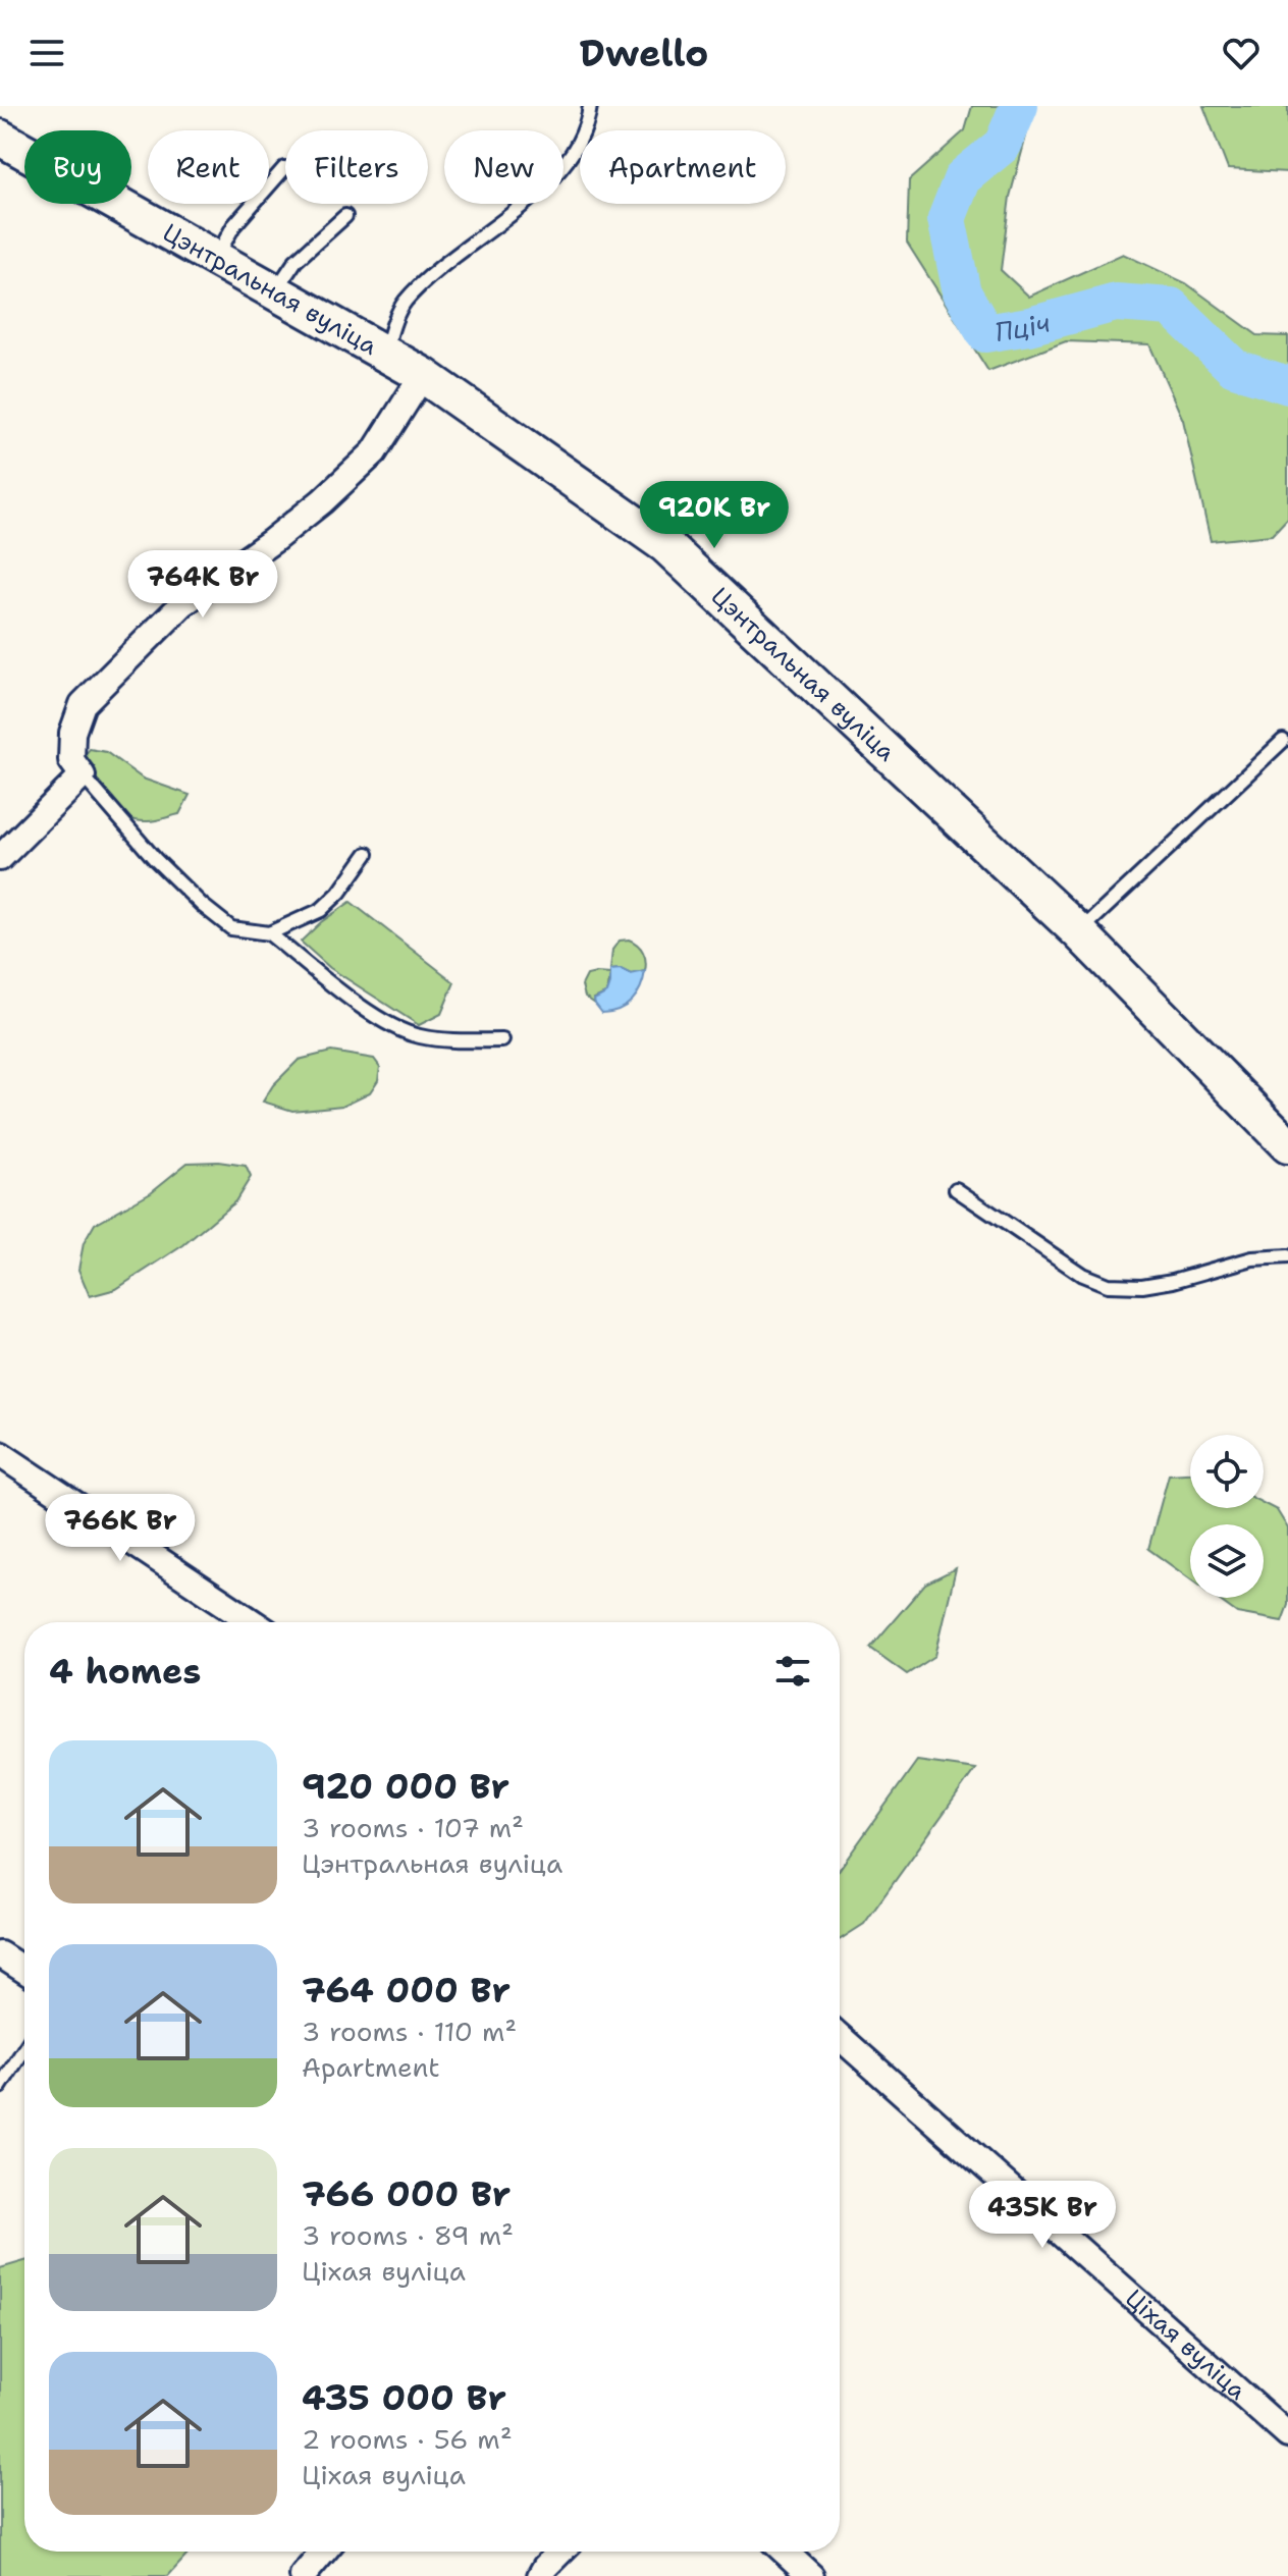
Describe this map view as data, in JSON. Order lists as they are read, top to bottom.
{
  "streets": {
    "street": ["Цэнтральная вуліца", "Ціхая вуліца"]
  },
  "water": ["Пціч"],
  "page": {
    "header": "Dwello",
    "chip": [
      "Buy",
      "Rent",
      "Filters",
      "New",
      "Apartment"
    ],
    "price": [
      "920K Br",
      "764K Br",
      "766K Br",
      "435K Br"
    ],
    "heading": "4 homes",
    "list": [
      {
        "name": "920 000 Br",
        "note": "3 rooms · 107 m² · Цэнтральная вуліца"
      },
      {
        "name": "764 000 Br",
        "note": "3 rooms · 110 m² · Apartment"
      },
      {
        "name": "766 000 Br",
        "note": "3 rooms · 89 m² · Ціхая вуліца"
      },
      {
        "name": "435 000 Br",
        "note": "2 rooms · 56 m² · Ціхая вуліца"
      }
    ]
  }
}
